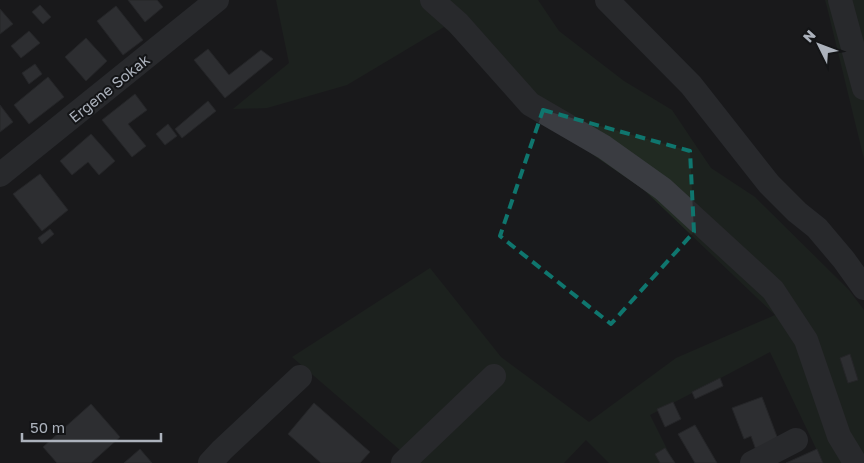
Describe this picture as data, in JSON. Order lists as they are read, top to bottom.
{
  "streets": {
    "street": ["Ergene Sokak"]
  },
  "scale_bar": "50 m",
  "north": "top left"
}
